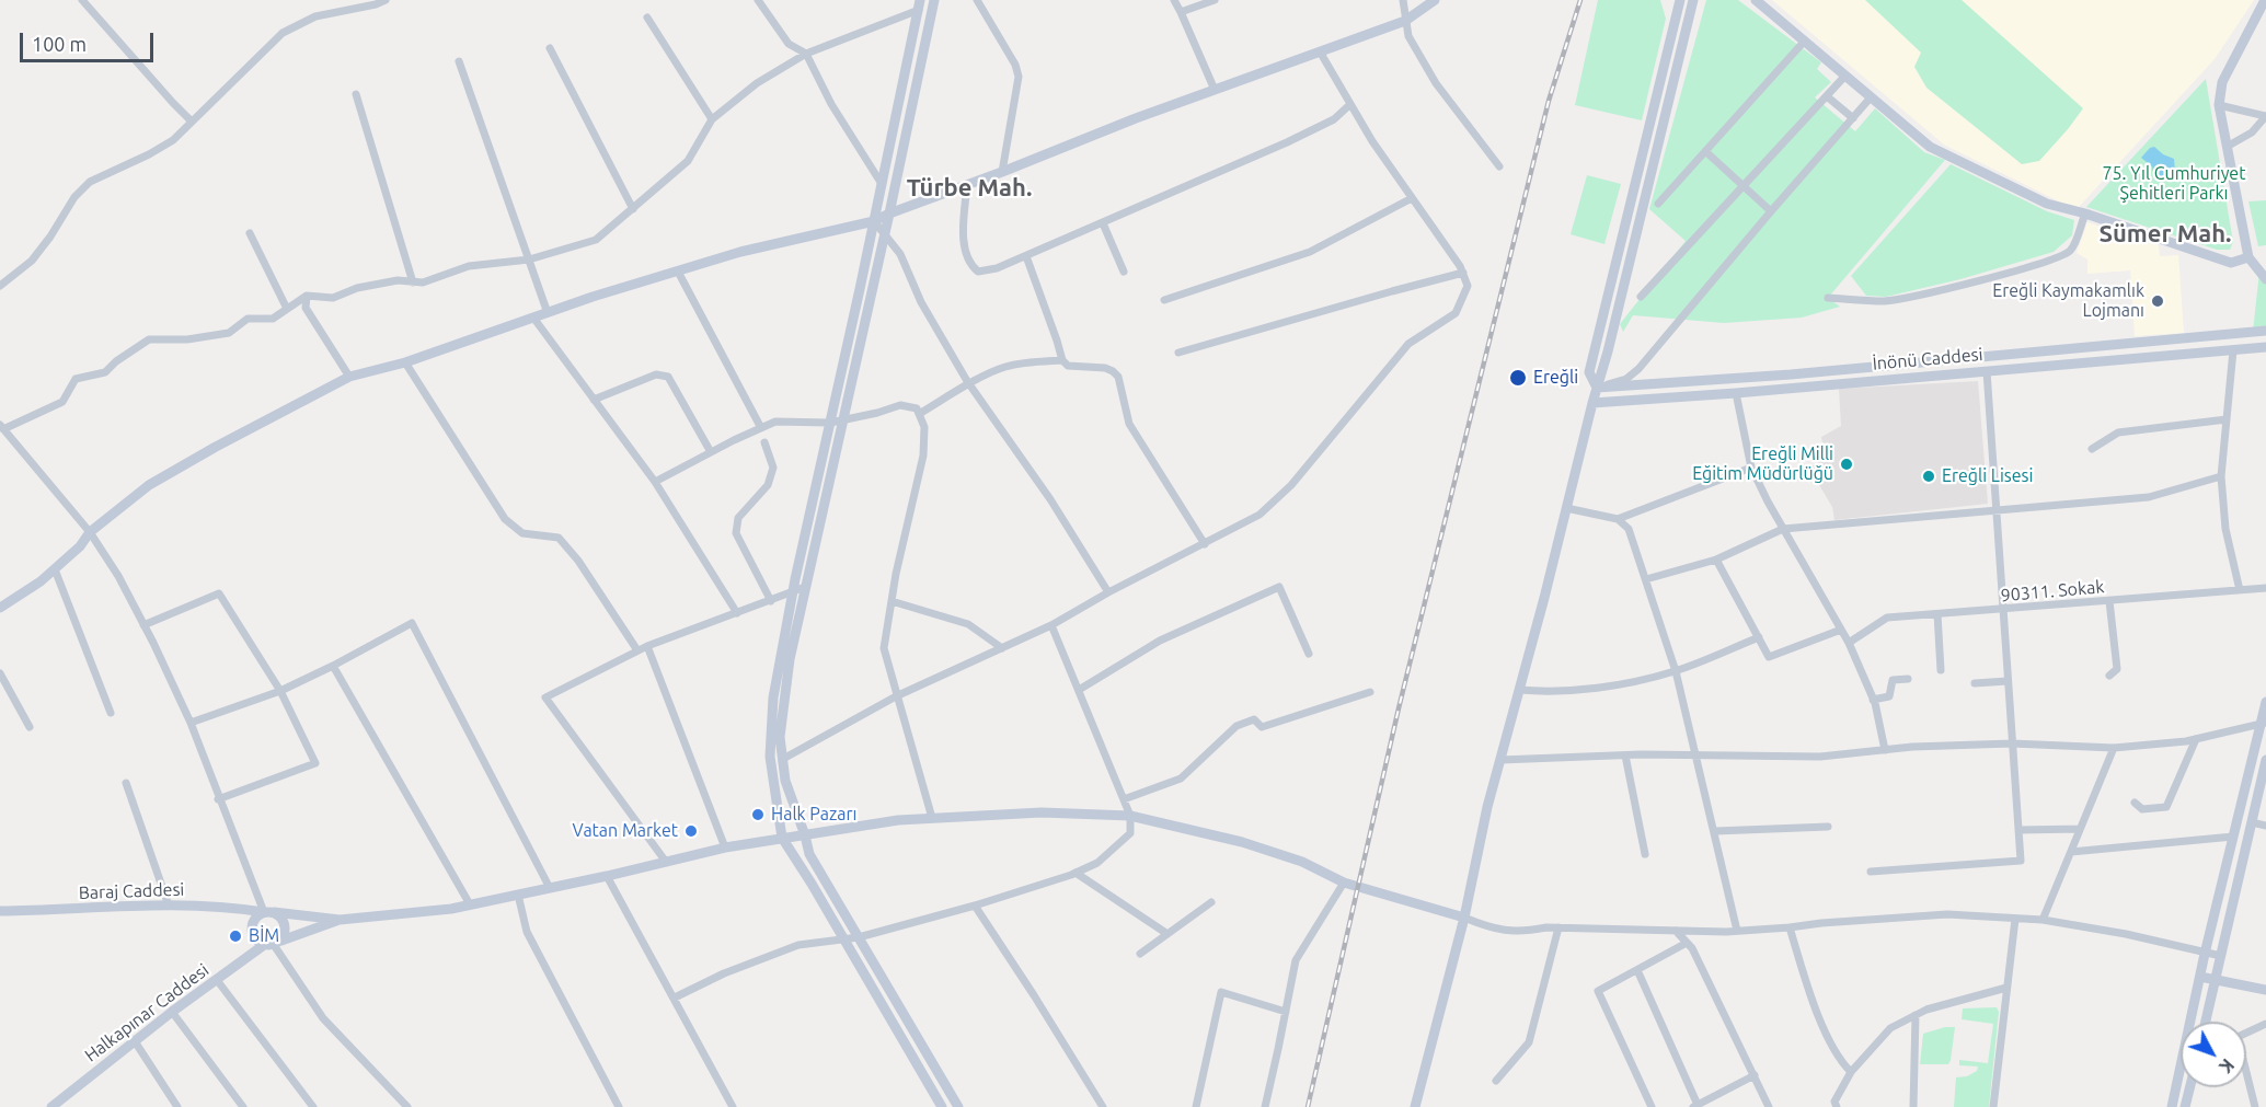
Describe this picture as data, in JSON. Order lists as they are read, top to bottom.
{
  "streets": {
    "main road": ["İnönü Caddesi", "Baraj Caddesi", "Halkapınar Caddesi"],
    "street": ["90311. Sokak"]
  },
  "crossings": [
    ["Baraj Caddesi", "Halkapınar Caddesi"]
  ],
  "districts": ["Türbe Mah.", "Sümer Mah."],
  "parks": ["75. Yıl Cumhuriyet Şehitleri Parkı"],
  "places": [
    "Ereğli Kaymakamlık Lojmanı",
    "Ereğli",
    "Ereğli Milli Eğitim Müdürlüğü",
    "Ereğli Lisesi",
    "Halk Pazarı",
    "Vatan Market",
    "BİM"
  ],
  "scale_bar": "100 m",
  "north": "bottom right"
}
